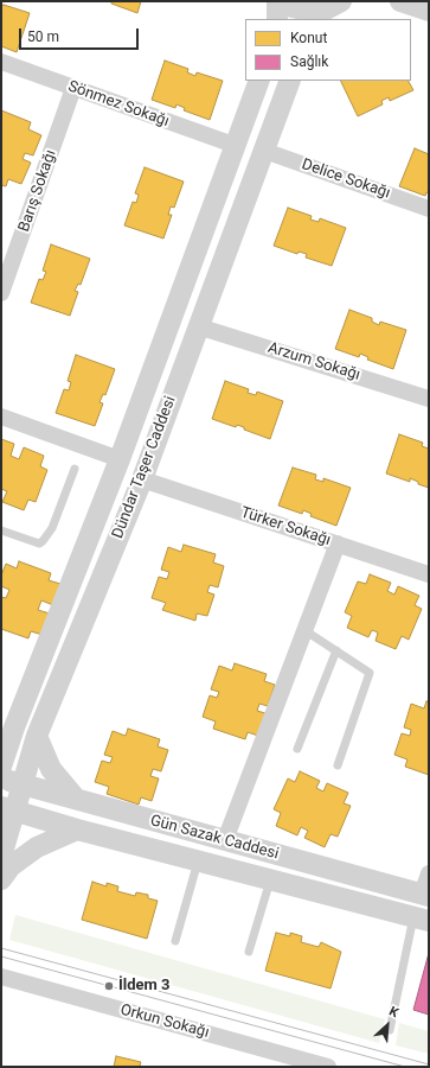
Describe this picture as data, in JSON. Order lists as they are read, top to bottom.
{
  "streets": {
    "street": [
      "Sönmez Sokağı",
      "Delice Sokağı",
      "Barış Sokağı",
      "Arzum Sokağı",
      "Dündar Taşer Caddesi",
      "Türker Sokağı",
      "Gün Sazak Caddesi",
      "Orkun Sokağı"
    ]
  },
  "crossings": [
    ["Sönmez Sokağı", "Barış Sokağı"],
    ["Sönmez Sokağı", "Dündar Taşer Caddesi"],
    ["Delice Sokağı", "Dündar Taşer Caddesi"],
    ["Arzum Sokağı", "Dündar Taşer Caddesi"],
    ["Dündar Taşer Caddesi", "Türker Sokağı"],
    ["Dündar Taşer Caddesi", "Gün Sazak Caddesi"]
  ],
  "places": ["İldem 3"],
  "legend": ["Konut", "Sağlık"],
  "scale_bar": "50 m",
  "north": "top right"
}
